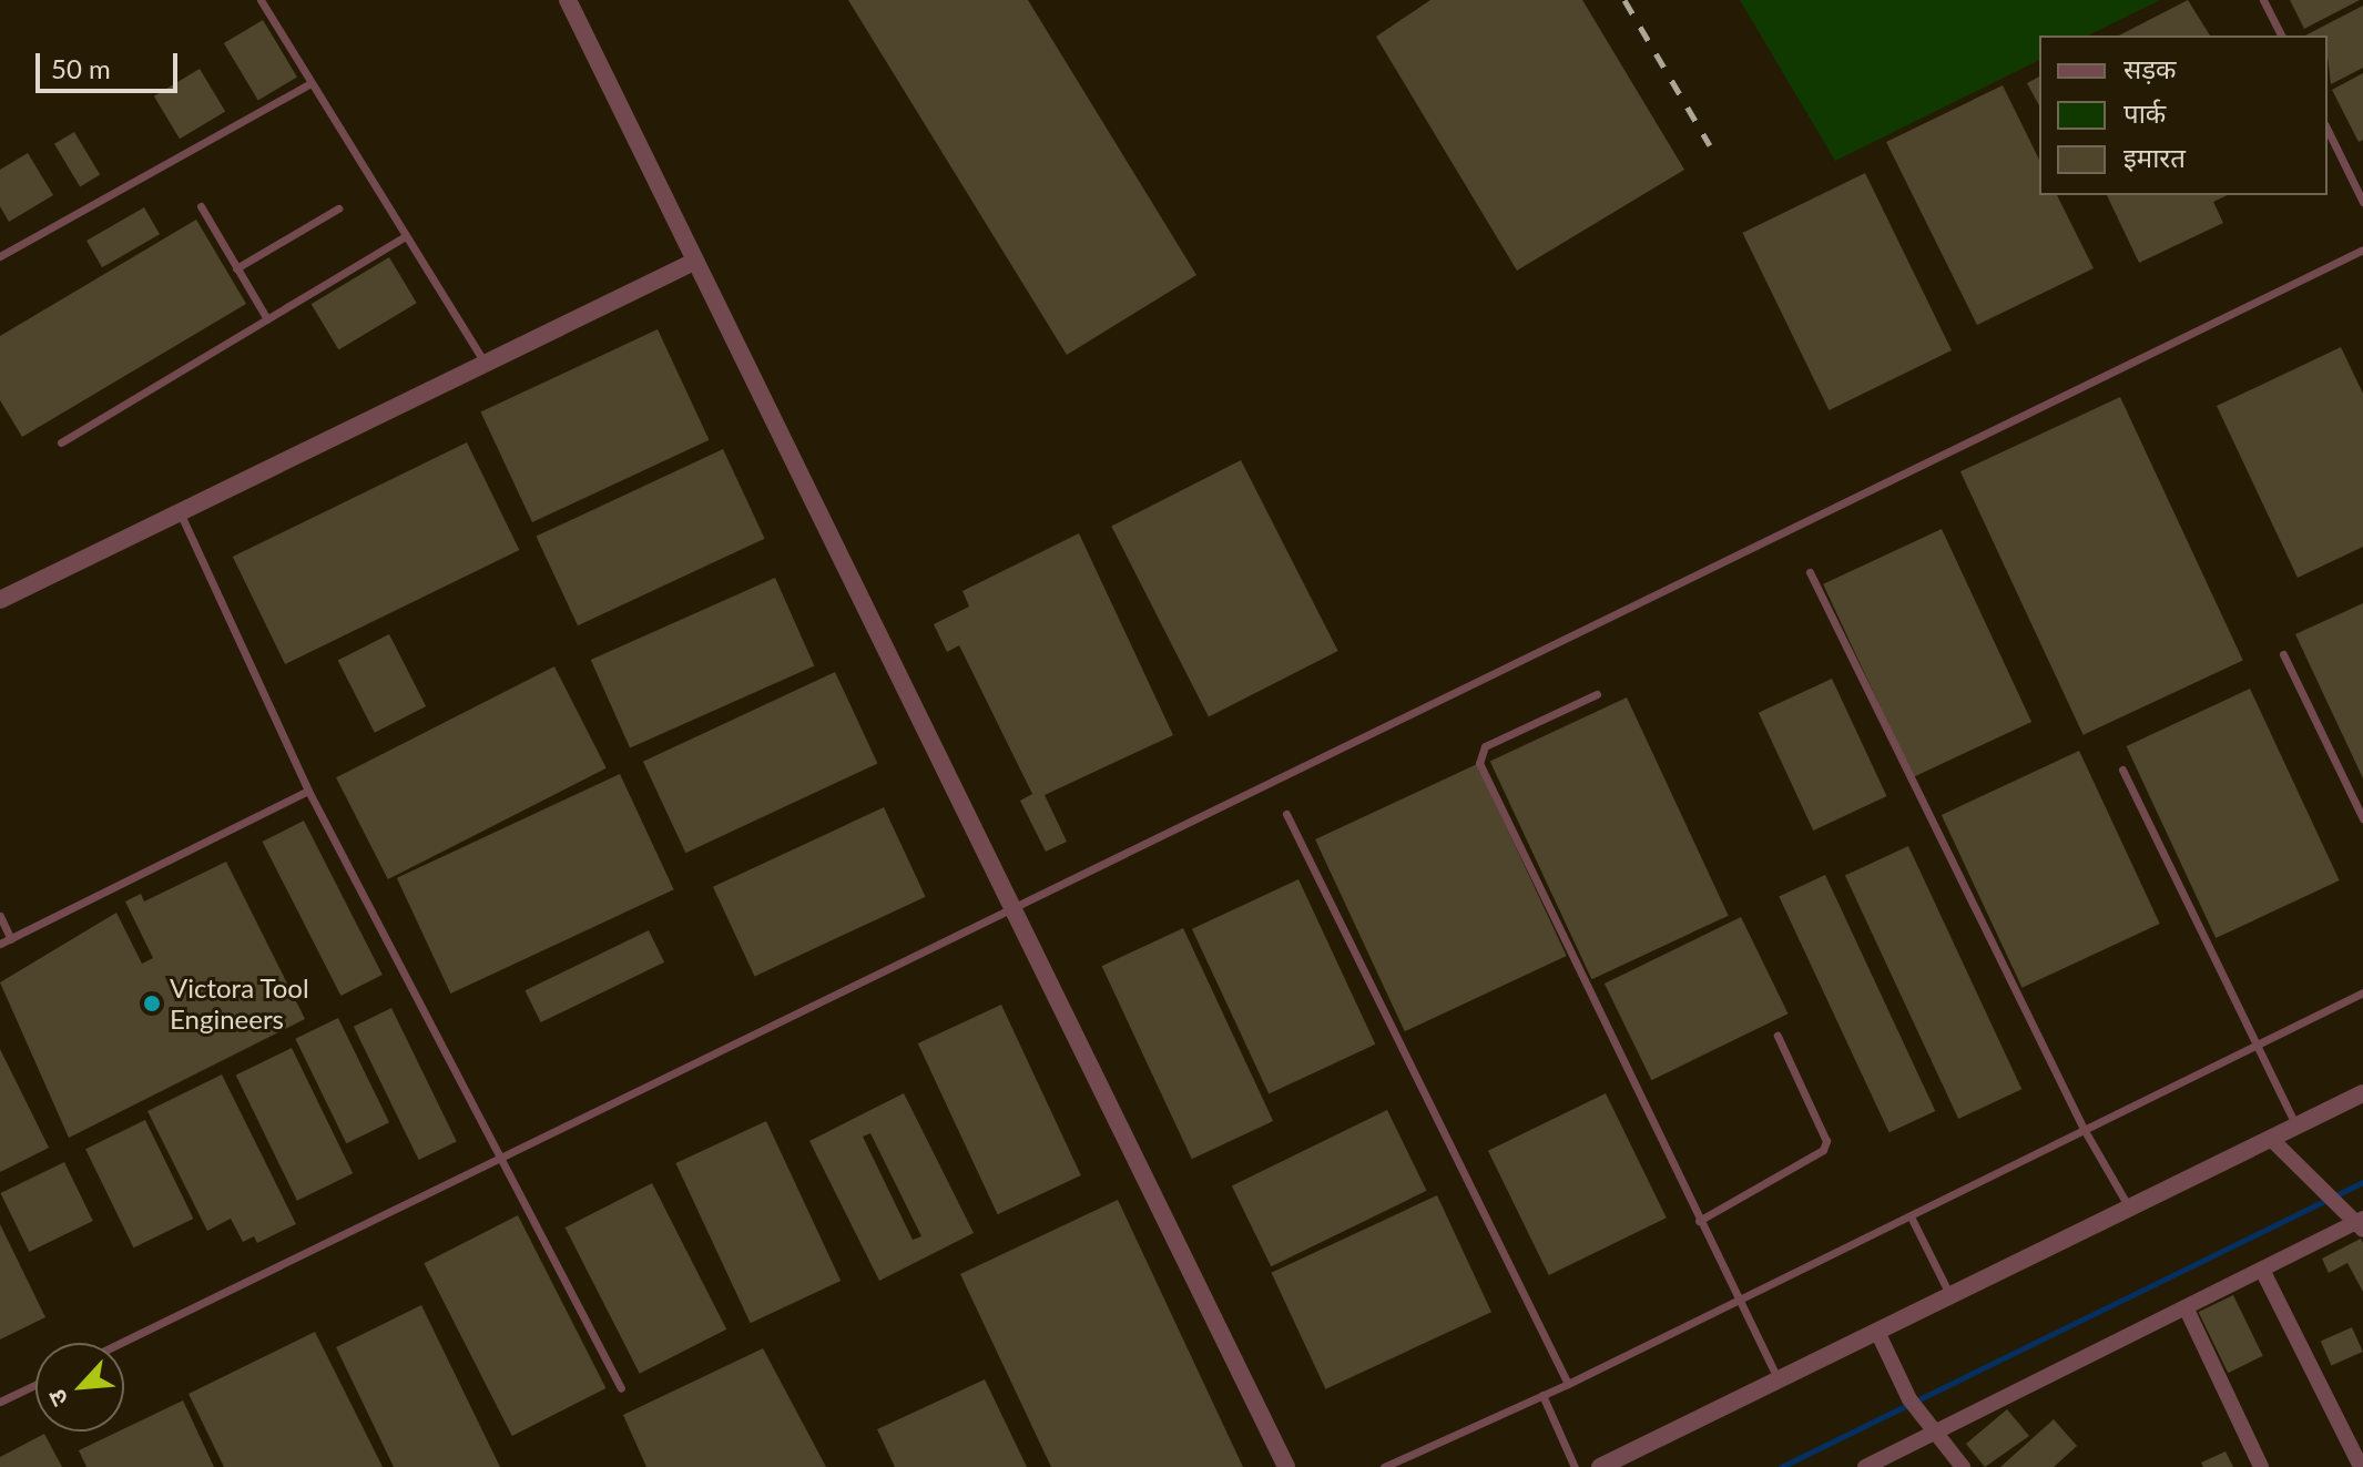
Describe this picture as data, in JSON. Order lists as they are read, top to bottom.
{
  "places": ["Victora Tool Engineers"],
  "legend": ["सड़क", "पार्क", "इमारत"],
  "scale_bar": "50 m",
  "north": "bottom left"
}
